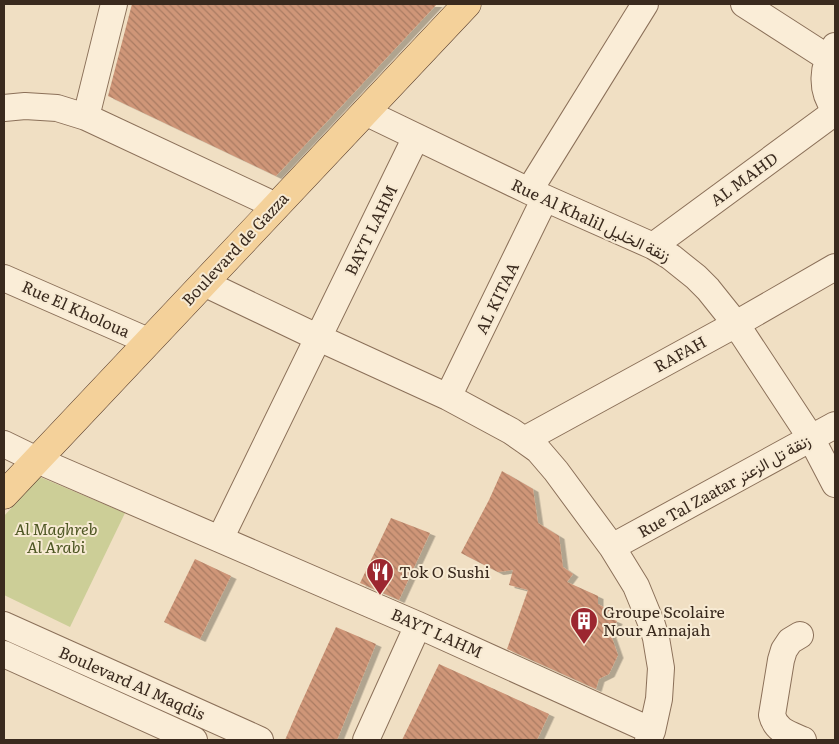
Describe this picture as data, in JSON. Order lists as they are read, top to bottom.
{
  "streets": {
    "main road": ["Boulevard de Gazza"],
    "street": [
      "AL MAHD",
      "Rue Al Khalil زنقة الخليل",
      "BAYT LAHM",
      "AL KITAA",
      "Rue El Kholoua",
      "RAFAH",
      "Rue Tal Zaatar زنقة تل الزعتر",
      "Boulevard Al Maqdis"
    ]
  },
  "crossings": [
    ["AL MAHD", "Rue Al Khalil زنقة الخليل"],
    ["Rue Al Khalil زنقة الخليل", "BAYT LAHM"],
    ["Rue Al Khalil زنقة الخليل", "Boulevard de Gazza"],
    ["Rue Al Khalil زنقة الخليل", "AL KITAA"],
    ["Rue Al Khalil زنقة الخليل", "RAFAH"],
    ["Rue Al Khalil زنقة الخليل", "Rue Tal Zaatar زنقة تل الزعتر"],
    ["BAYT LAHM", "Boulevard de Gazza"],
    ["Boulevard de Gazza", "Rue El Kholoua"]
  ],
  "parks": ["Al Maghreb Al Arabi"],
  "places": {
    "restaurant": ["Tok O Sushi"],
    "building": ["Groupe Scolaire Nour Annajah"]
  }
}
